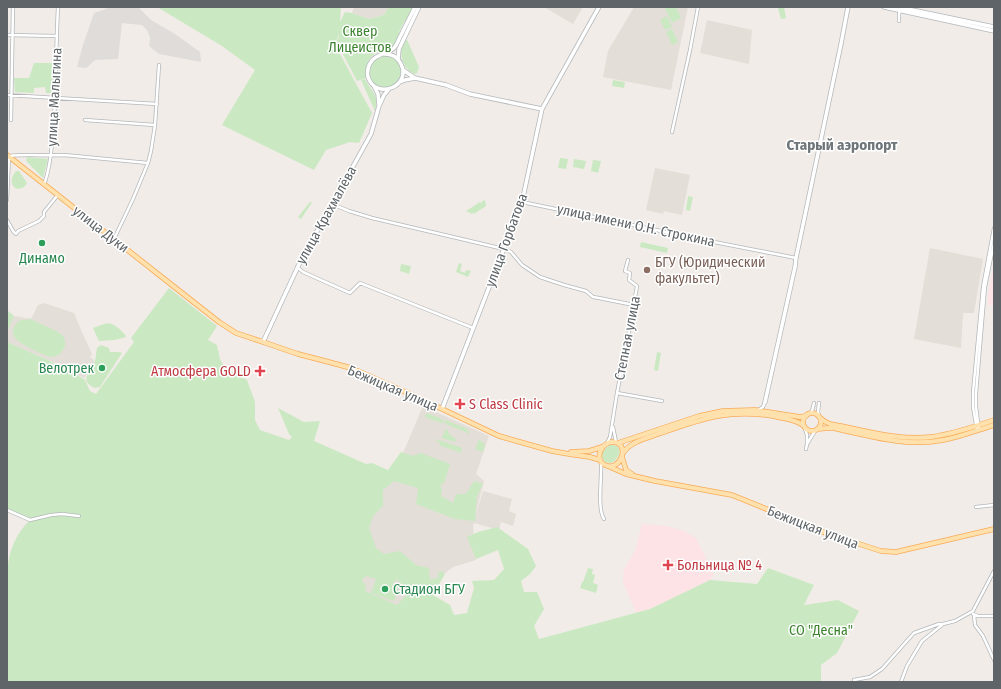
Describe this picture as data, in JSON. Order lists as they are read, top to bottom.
{
  "streets": {
    "main road": [
      "улица Крахмалёва",
      "улица Дуки",
      "улица Горбатова",
      "Бежицкая улица"
    ],
    "street": ["улица Малыгина", "улица имени О.Н. Строкина", "Степная улица"]
  },
  "crossings": [
    ["улица Малыгина", "улица Дуки"],
    ["улица Крахмалёва", "Бежицкая улица"],
    ["улица имени О.Н. Строкина", "улица Горбатова"],
    ["улица Дуки", "Бежицкая улица"],
    ["улица Горбатова", "Бежицкая улица"],
    ["Степная улица", "Бежицкая улица"]
  ],
  "districts": ["Старый аэропорт"],
  "parks": ["Сквер Лицеистов", "СО \"Десна\""],
  "places": {
    "other": [
      "Динамо",
      "БГУ (Юридический факультет)",
      "Велотрек",
      "Стадион БГУ"
    ],
    "health": ["Атмосфера GOLD", "S Class Clinic", "Больница № 4"]
  }
}
